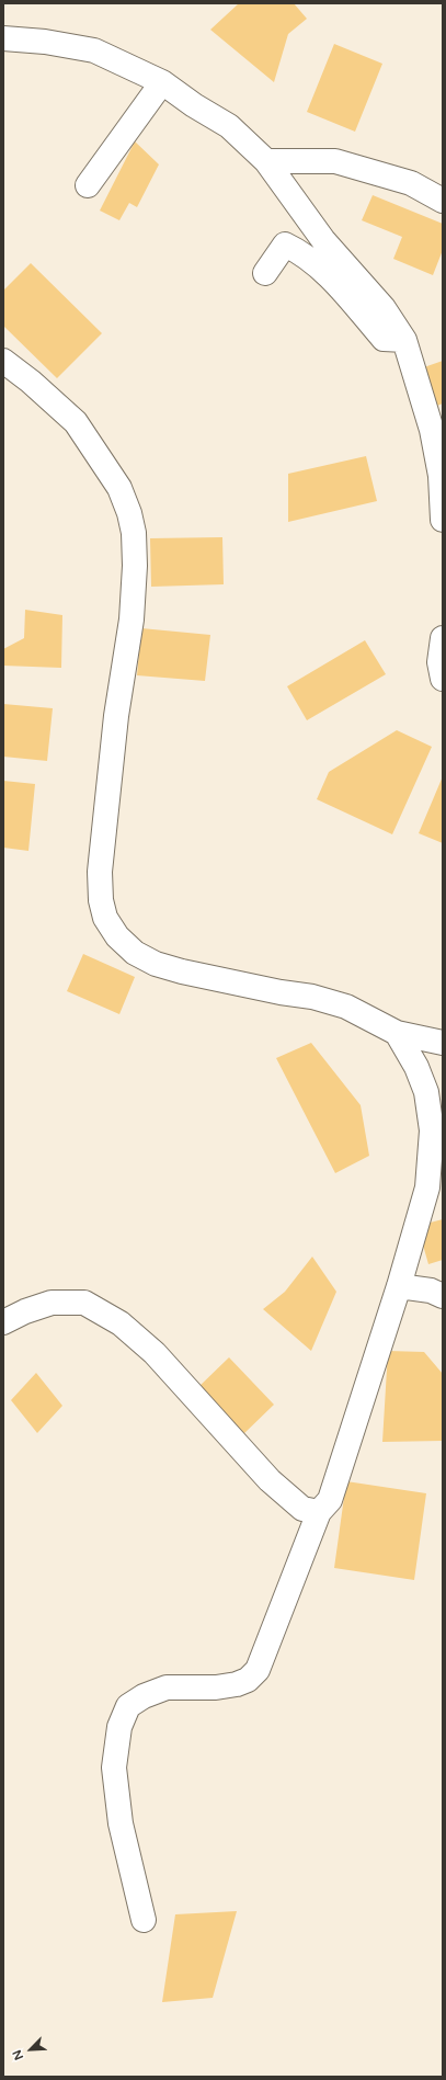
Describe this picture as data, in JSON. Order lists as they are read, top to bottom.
{
  "north": "bottom left"
}
